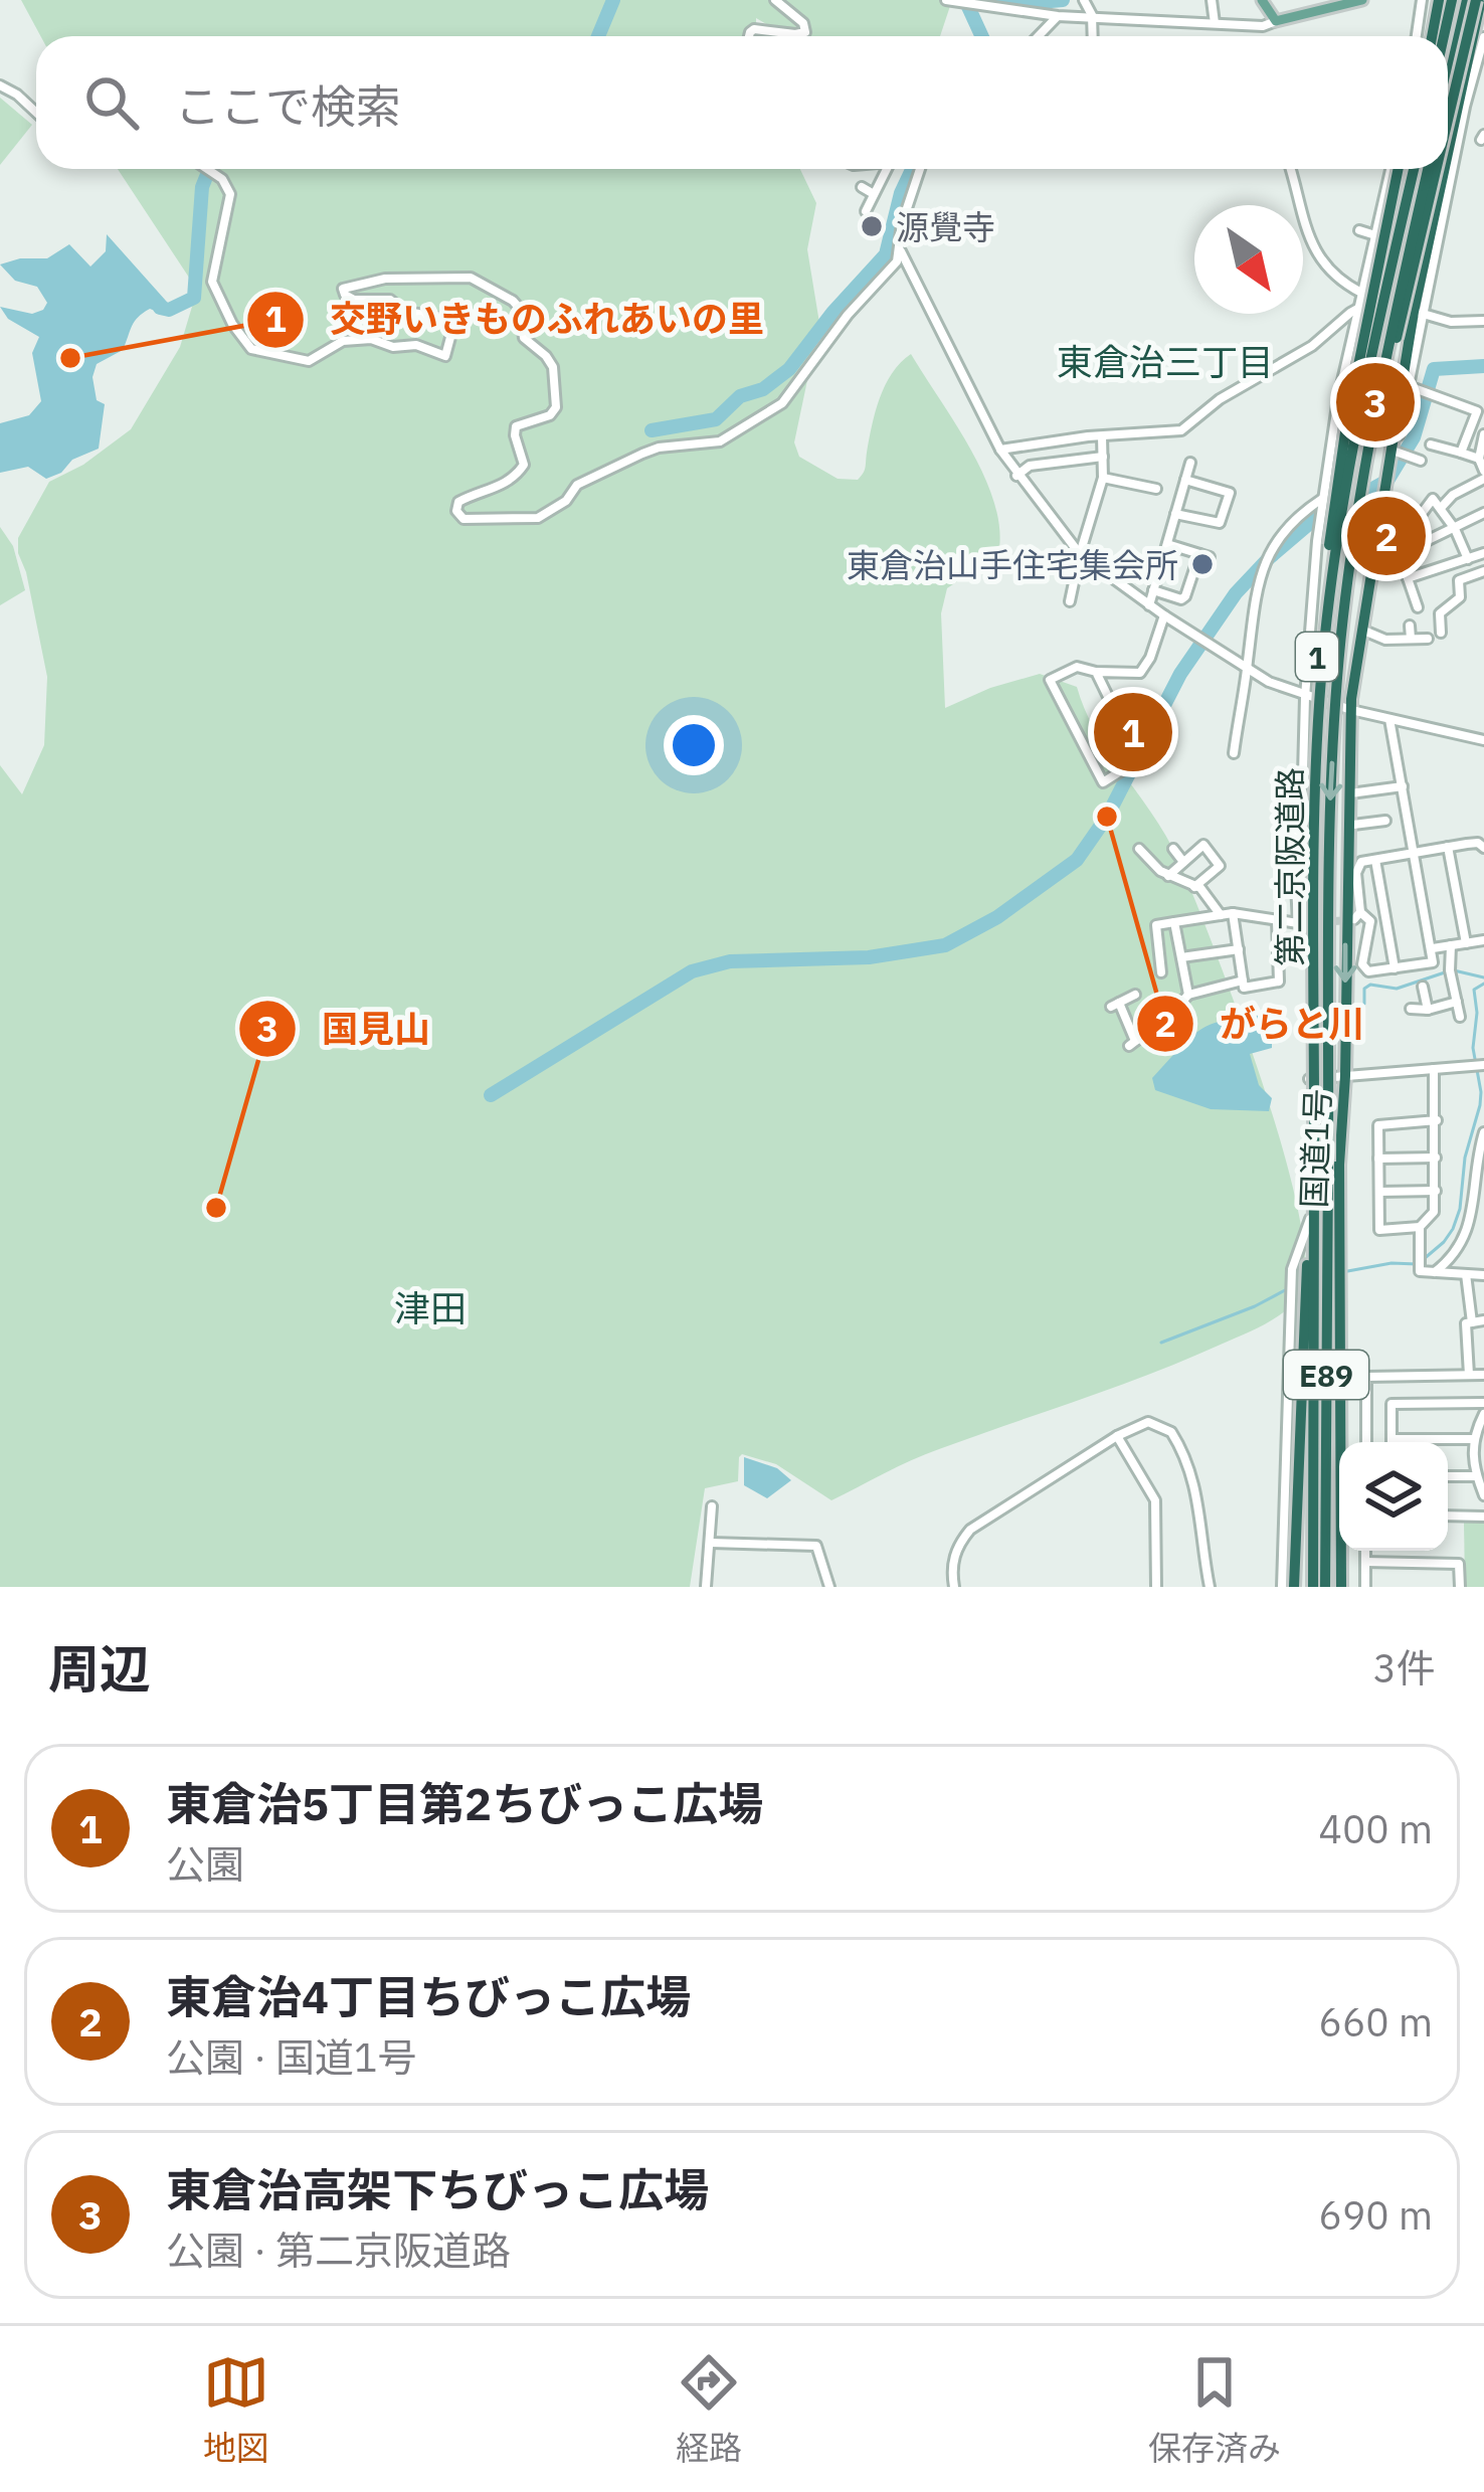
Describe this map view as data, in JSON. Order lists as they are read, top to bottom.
{
  "streets": {
    "highway": [
      "1",
      "第二京阪道路",
      "国道1号",
      "E89"
    ]
  },
  "crossings": [
    ["第二京阪道路", "国道1号"]
  ],
  "districts": ["東倉治三丁目", "津田"],
  "places": [
    "源覺寺",
    "交野いきものふれあいの里",
    "東倉治山手住宅集会所",
    "がらと川",
    "国見山"
  ],
  "north": "bottom right",
  "page": {
    "search": "ここで検索",
    "pins": ["3", "2", "1"],
    "heading": ["周辺", "3件"],
    "list": [
      {
        "mark": "1",
        "name": "東倉治5丁目第2ちびっこ広場",
        "note": "公園",
        "value": "400 m"
      },
      {
        "mark": "2",
        "name": "東倉治4丁目ちびっこ広場",
        "note": "公園 · 国道1号",
        "value": "660 m"
      },
      {
        "mark": "3",
        "name": "東倉治高架下ちびっこ広場",
        "note": "公園 · 第二京阪道路",
        "value": "690 m"
      }
    ],
    "nav": ["地図", "経路", "保存済み"]
  }
}
